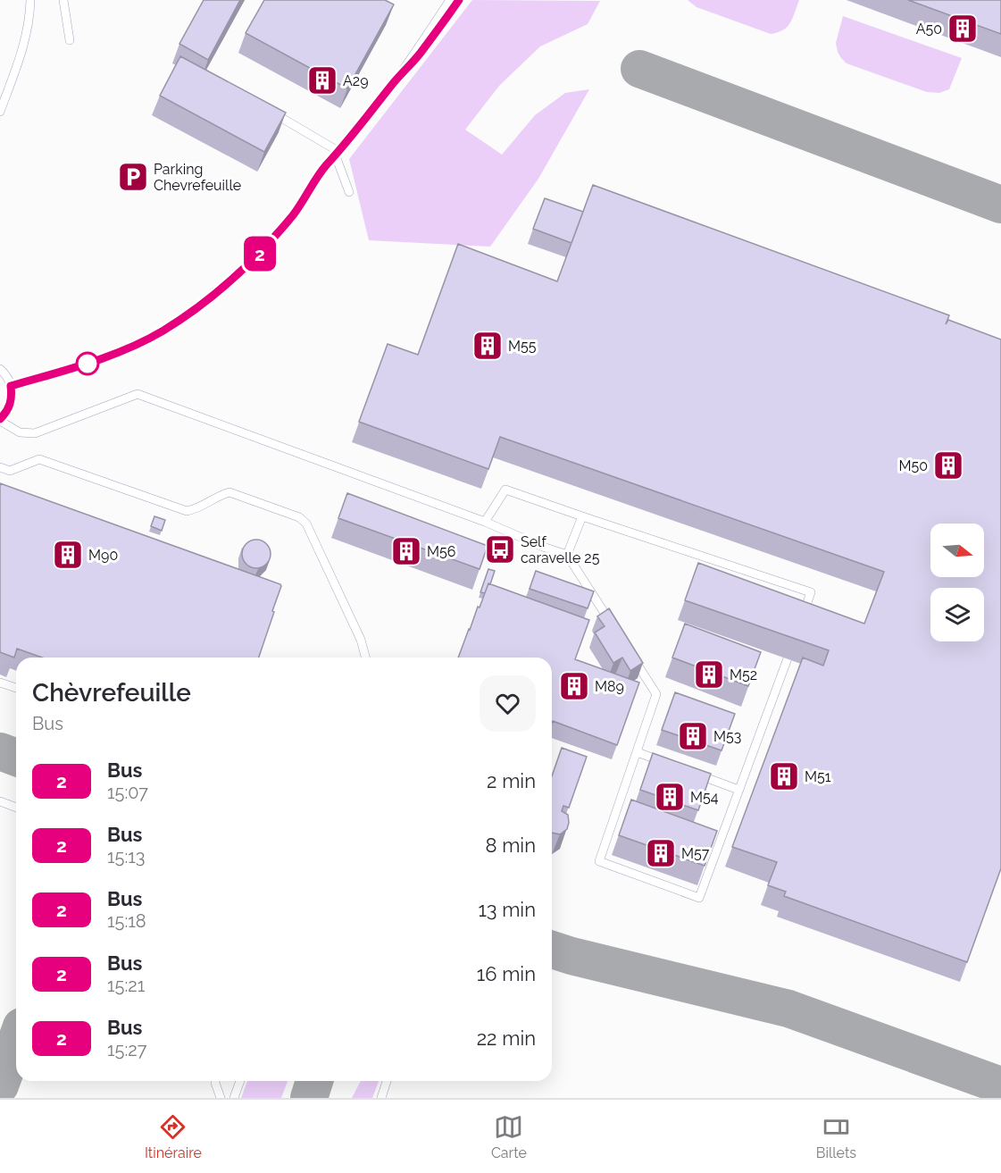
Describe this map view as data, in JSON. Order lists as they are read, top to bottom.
{
  "places": {
    "building": [
      "A50",
      "A29",
      "M55",
      "M50",
      "M56",
      "M90",
      "M52",
      "M89",
      "M53",
      "M51",
      "M54",
      "M57"
    ],
    "parking": ["Parking Chevrefeuille"],
    "bus stop": ["Self caravelle 25"]
  },
  "lines": ["bus line 2"],
  "north": "right",
  "page": {
    "on_map": "2",
    "heading": ["Chèvrefeuille", "Bus"],
    "list": [
      {
        "mark": "2",
        "name": "Bus",
        "note": "15:07",
        "value": "2 min"
      },
      {
        "mark": "2",
        "name": "Bus",
        "note": "15:13",
        "value": "8 min"
      },
      {
        "mark": "2",
        "name": "Bus",
        "note": "15:18",
        "value": "13 min"
      },
      {
        "mark": "2",
        "name": "Bus",
        "note": "15:21",
        "value": "16 min"
      },
      {
        "mark": "2",
        "name": "Bus",
        "note": "15:27",
        "value": "22 min"
      }
    ],
    "tabs": ["Itinéraire", "Carte", "Billets"]
  }
}
